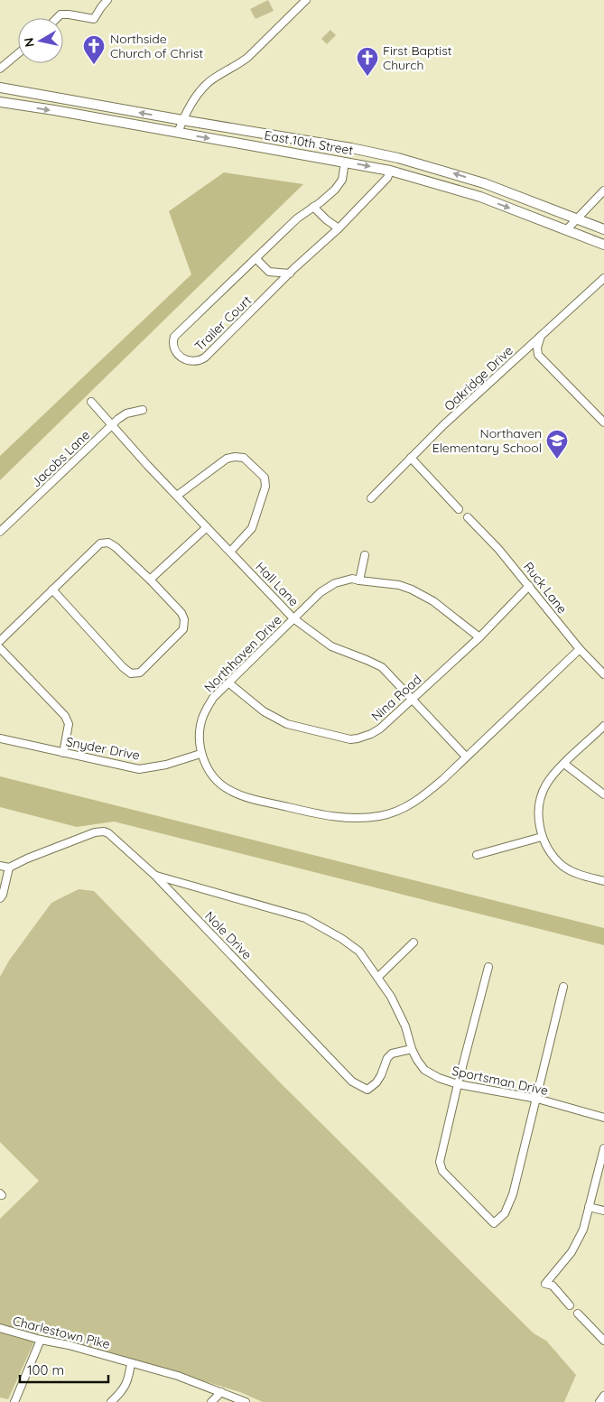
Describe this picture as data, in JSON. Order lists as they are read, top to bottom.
{
  "streets": {
    "main road": ["East 10th Street"],
    "street": [
      "Trailer Court",
      "Oakridge Drive",
      "Jacobs Lane",
      "Hall Lane",
      "Ruck Lane",
      "Northhaven Drive",
      "Nina Road",
      "Snyder Drive",
      "Nole Drive",
      "Sportsman Drive",
      "Charlestown Pike"
    ]
  },
  "crossings": [
    ["East 10th Street", "Trailer Court"],
    ["Jacobs Lane", "Hall Lane"],
    ["Hall Lane", "Northhaven Drive"],
    ["Hall Lane", "Nina Road"],
    ["Ruck Lane", "Northhaven Drive"],
    ["Ruck Lane", "Nina Road"],
    ["Northhaven Drive", "Nina Road"],
    ["Northhaven Drive", "Snyder Drive"],
    ["Nole Drive", "Sportsman Drive"]
  ],
  "places": {
    "church": ["Northside Church of Christ", "First Baptist Church"],
    "school or university": ["Northaven Elementary School"]
  },
  "scale_bar": "100 m",
  "north": "left"
}
